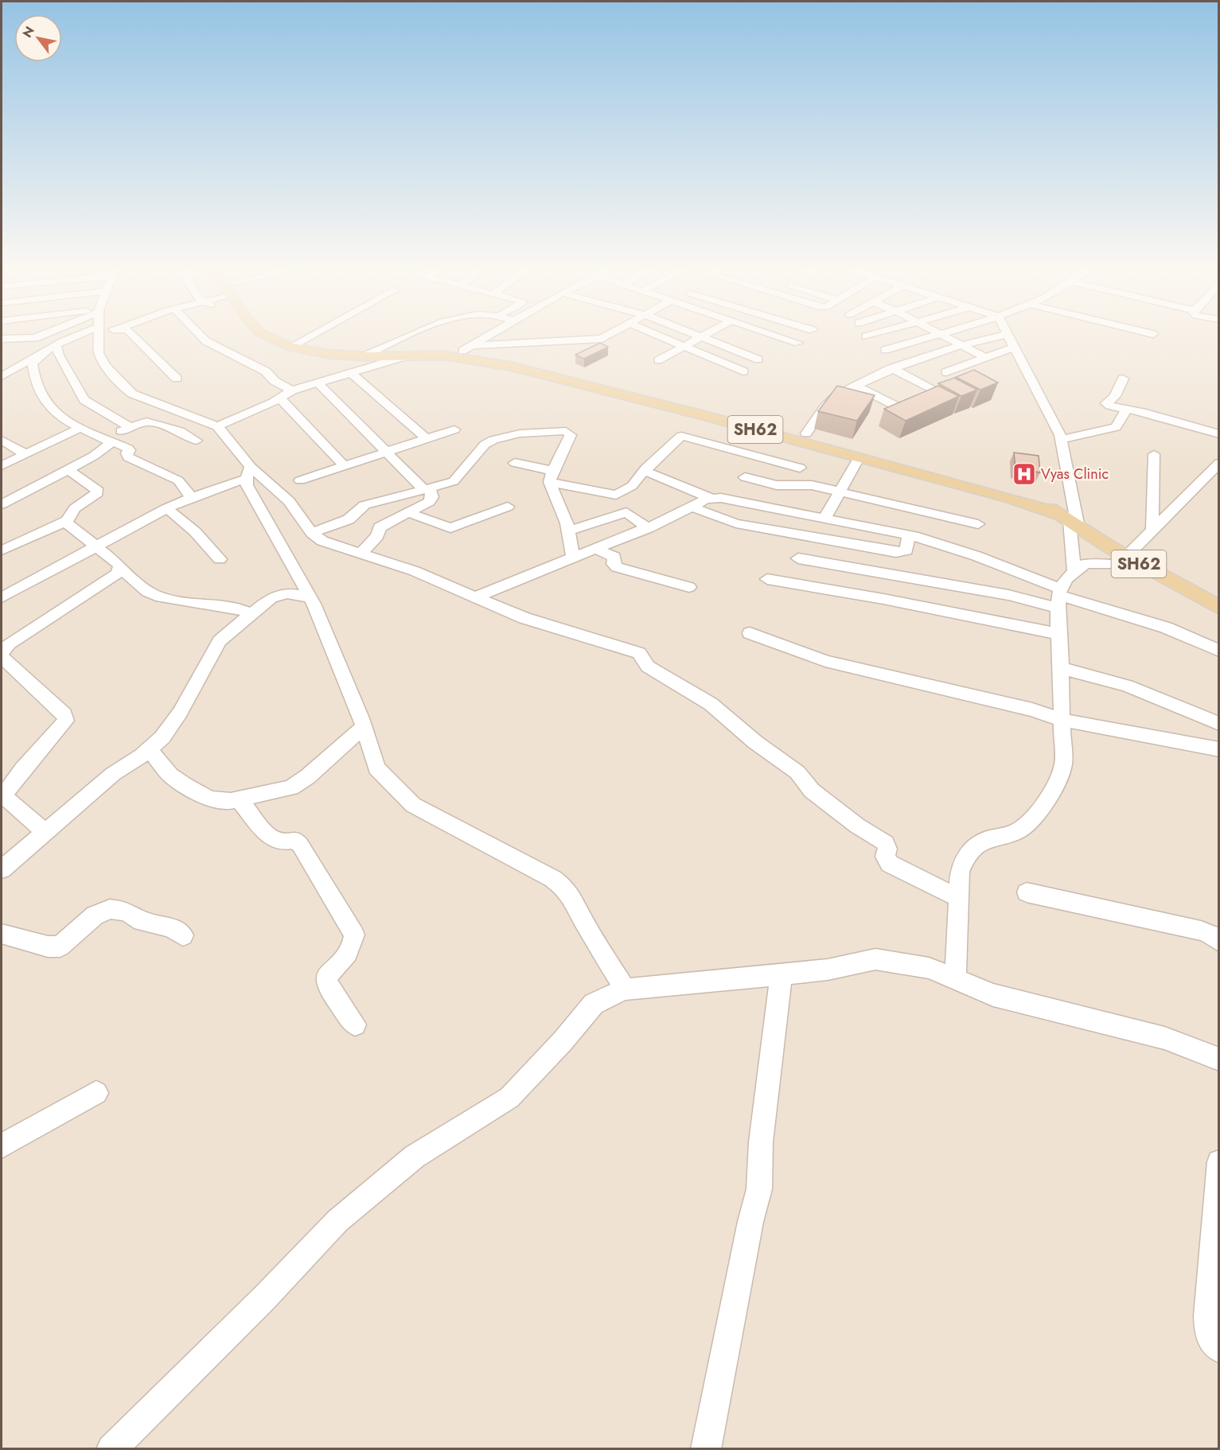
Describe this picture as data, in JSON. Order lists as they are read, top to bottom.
{
  "streets": {
    "main road": ["SH62"]
  },
  "places": {
    "hospital": ["Vyas Clinic"]
  },
  "north": "top left"
}
